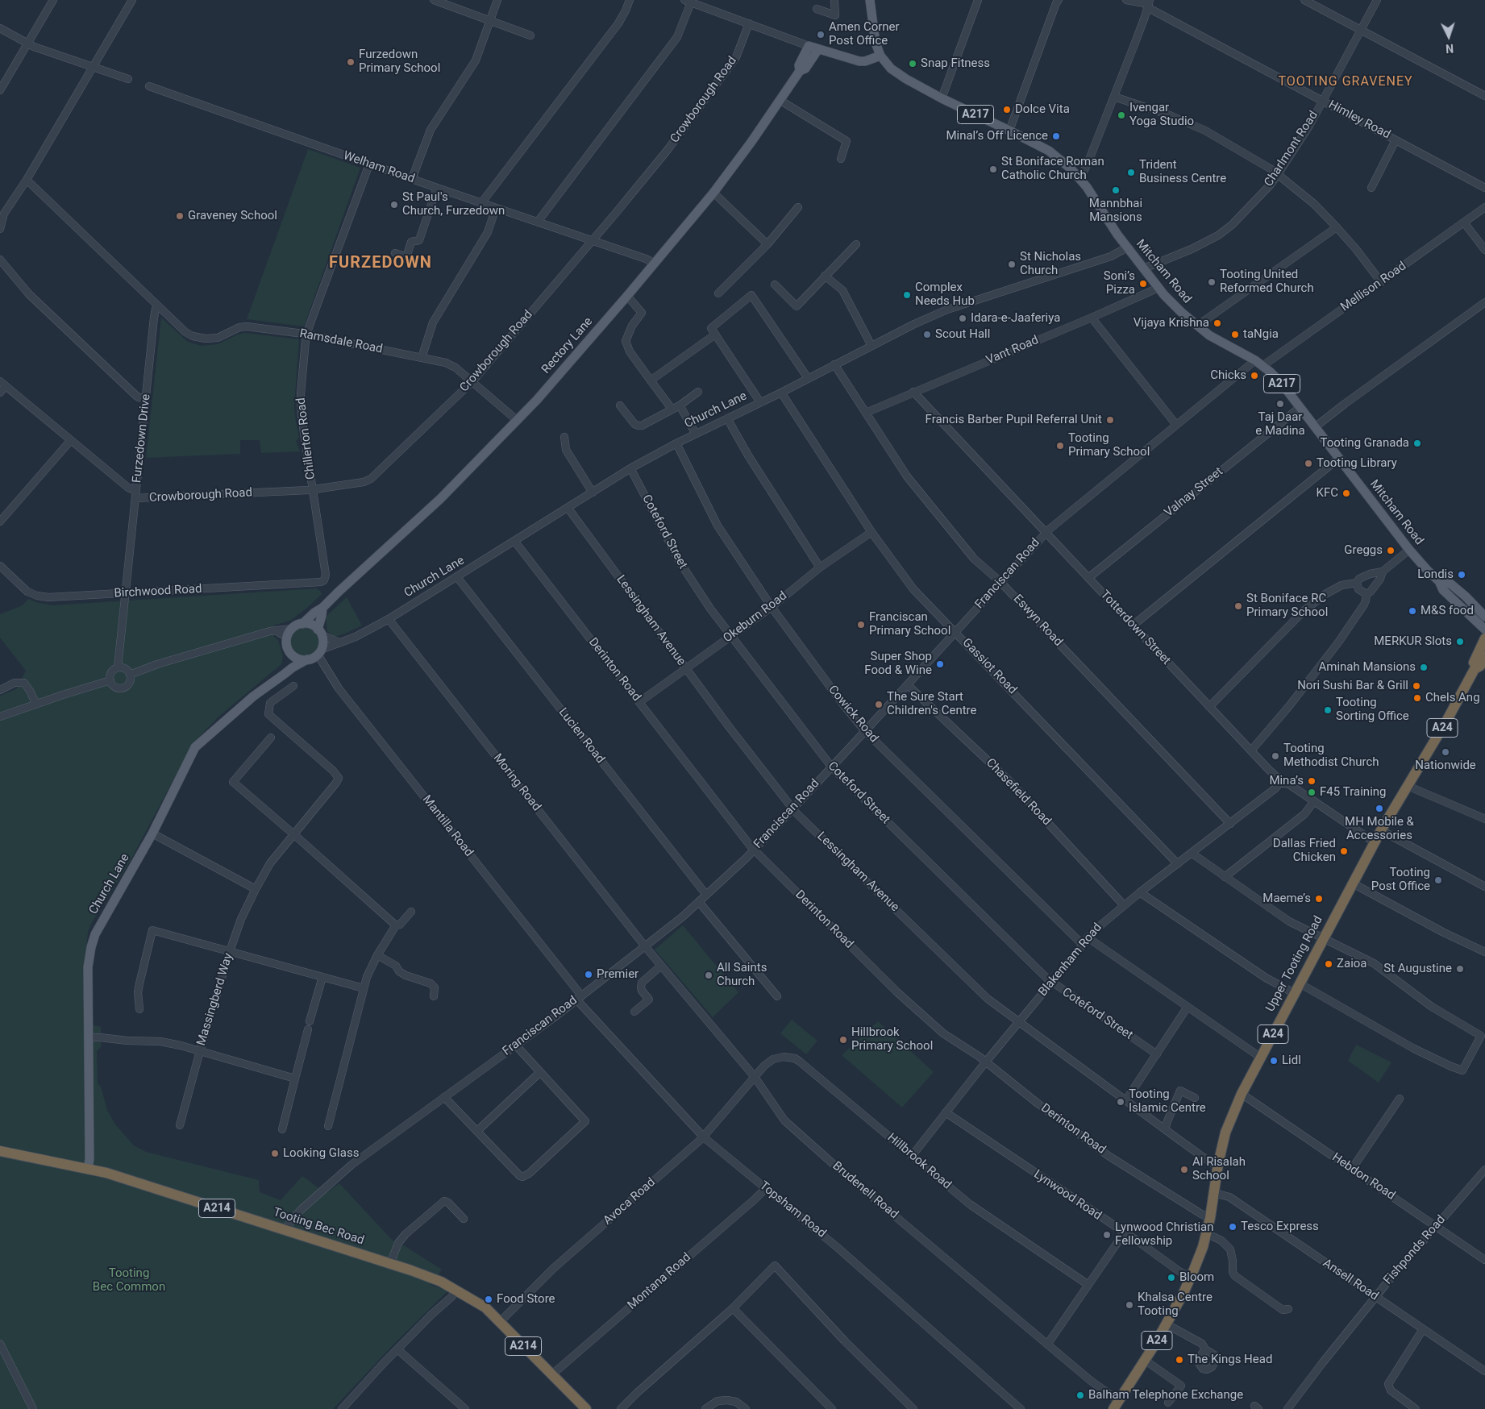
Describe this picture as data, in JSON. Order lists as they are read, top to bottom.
{
  "streets": {
    "highway": [
      "A24",
      "Upper Tooting Road",
      "A214",
      "Tooting Bec Road"
    ],
    "main road": [
      "A217",
      "Mitcham Road",
      "Rectory Lane",
      "Church Lane"
    ],
    "street": [
      "Crowborough Road",
      "Himley Road",
      "Charlmont Road",
      "Welham Road",
      "Mellison Road",
      "Ramsdale Road",
      "Vant Road",
      "Furzedown Drive",
      "Chillerton Road",
      "Valnay Street",
      "Coteford Street",
      "Franciscan Road",
      "Birchwood Road",
      "Okeburn Road",
      "Lessingham Avenue",
      "Eswyn Road",
      "Totterdown Street",
      "Gassiot Road",
      "Derinton Road",
      "Cowick Road",
      "Lucien Road",
      "Moring Road",
      "Chasefield Road",
      "Mantilla Road",
      "Blakenham Road",
      "Massingberd Way",
      "Hillbrook Road",
      "Hebdon Road",
      "Brudenell Road",
      "Lynwood Road",
      "Avoca Road",
      "Topsham Road",
      "Fishponds Road",
      "Ansell Road",
      "Montana Road"
    ]
  },
  "crossings": [
    ["Crowborough Road", "Welham Road"],
    ["Crowborough Road", "Ramsdale Road"],
    ["Crowborough Road", "Furzedown Drive"],
    ["Crowborough Road", "Chillerton Road"],
    ["Himley Road", "Charlmont Road"],
    ["Charlmont Road", "Mitcham Road"],
    ["Welham Road", "Rectory Lane"],
    ["Welham Road", "Chillerton Road"],
    ["Mitcham Road", "Mellison Road"],
    ["Mitcham Road", "Vant Road"],
    ["Mitcham Road", "Church Lane"],
    ["Mitcham Road", "Valnay Street"],
    ["Mitcham Road", "Franciscan Road"],
    ["Mellison Road", "Franciscan Road"],
    ["Ramsdale Road", "Rectory Lane"],
    ["Ramsdale Road", "Furzedown Drive"],
    ["Ramsdale Road", "Chillerton Road"],
    ["Rectory Lane", "Church Lane"],
    ["Rectory Lane", "Mantilla Road"],
    ["Vant Road", "Eswyn Road"],
    ["Vant Road", "Totterdown Street"],
    ["Church Lane", "Coteford Street"],
    ["Church Lane", "Lessingham Avenue"],
    ["Church Lane", "Eswyn Road"],
    ["Church Lane", "Gassiot Road"],
    ["Church Lane", "Derinton Road"],
    ["Church Lane", "Cowick Road"],
    ["Church Lane", "Lucien Road"],
    ["Church Lane", "Moring Road"],
    ["Church Lane", "Mantilla Road"],
    ["Church Lane", "Massingberd Way"],
    ["Church Lane", "Tooting Bec Road"],
    ["Furzedown Drive", "Birchwood Road"],
    ["Chillerton Road", "Birchwood Road"],
    ["Valnay Street", "Totterdown Street"],
    ["Coteford Street", "Franciscan Road"],
    ["Coteford Street", "Okeburn Road"],
    ["Coteford Street", "Blakenham Road"],
    ["Franciscan Road", "Lessingham Avenue"],
    ["Franciscan Road", "Eswyn Road"],
    ["Franciscan Road", "Totterdown Street"],
    ["Franciscan Road", "Gassiot Road"],
    ["Franciscan Road", "Derinton Road"],
    ["Franciscan Road", "Cowick Road"],
    ["Franciscan Road", "Lucien Road"],
    ["Franciscan Road", "Moring Road"],
    ["Franciscan Road", "Chasefield Road"],
    ["Franciscan Road", "Mantilla Road"],
    ["Franciscan Road", "Brudenell Road"],
    ["Franciscan Road", "Topsham Road"],
    ["Franciscan Road", "Tooting Bec Road"],
    ["Okeburn Road", "Lessingham Avenue"],
    ["Okeburn Road", "Gassiot Road"],
    ["Okeburn Road", "Derinton Road"],
    ["Okeburn Road", "Cowick Road"],
    ["Lessingham Avenue", "Blakenham Road"],
    ["Lessingham Avenue", "Upper Tooting Road"],
    ["Eswyn Road", "Blakenham Road"],
    ["Totterdown Street", "A24"],
    ["Totterdown Street", "Blakenham Road"],
    ["Totterdown Street", "Upper Tooting Road"],
    ["Gassiot Road", "Blakenham Road"],
    ["Derinton Road", "Blakenham Road"],
    ["Derinton Road", "Upper Tooting Road"],
    ["Cowick Road", "Blakenham Road"],
    ["A24", "Upper Tooting Road"],
    ["Moring Road", "Brudenell Road"],
    ["Chasefield Road", "Blakenham Road"],
    ["Mantilla Road", "Topsham Road"],
    ["Blakenham Road", "Hillbrook Road"],
    ["Blakenham Road", "Lynwood Road"],
    ["Upper Tooting Road", "Hebdon Road"],
    ["Upper Tooting Road", "Brudenell Road"],
    ["Upper Tooting Road", "Lynwood Road"],
    ["Upper Tooting Road", "Ansell Road"],
    ["Hillbrook Road", "Brudenell Road"],
    ["Hillbrook Road", "Avoca Road"],
    ["Hebdon Road", "Fishponds Road"],
    ["Brudenell Road", "Avoca Road"],
    ["Avoca Road", "Topsham Road"],
    ["Avoca Road", "Tooting Bec Road"],
    ["Topsham Road", "Montana Road"],
    ["Tooting Bec Road", "Montana Road"],
    ["Fishponds Road", "Ansell Road"]
  ],
  "districts": ["TOOTING GRAVENEY", "FURZEDOWN"],
  "parks": ["Tooting Bec Common"],
  "places": [
    "Amen Corner Post Office",
    "Furzedown Primary School",
    "Snap Fitness",
    "Dolce Vita",
    "Ivengar Yoga Studio",
    "Minal’s Off Licence",
    "St Boniface Roman Catholic Church",
    "Trident Business Centre",
    "Mannbhai Mansions",
    "St Paul's Church, Furzedown",
    "Graveney School",
    "St Nicholas Church",
    "Tooting United Reformed Church",
    "Soni’s Pizza",
    "Complex Needs Hub",
    "Idara-e-Jaaferiya",
    "Vijaya Krishna",
    "Scout Hall",
    "taNgia",
    "Chicks",
    "Taj Daar e Madina",
    "Francis Barber Pupil Referral Unit",
    "Tooting Granada",
    "Tooting Primary School",
    "Tooting Library",
    "KFC",
    "Greggs",
    "Londis",
    "St Boniface RC Primary School",
    "M&S food",
    "Franciscan Primary School",
    "MERKUR Slots",
    "Super Shop Food & Wine",
    "Aminah Mansions",
    "Nori Sushi Bar & Grill",
    "Chels Ang",
    "The Sure Start Children's Centre",
    "Tooting Sorting Office",
    "Nationwide",
    "Tooting Methodist Church",
    "Mina’s",
    "F45 Training",
    "MH Mobile & Accessories",
    "Dallas Fried Chicken",
    "Tooting Post Office",
    "Maeme’s",
    "Zaioa",
    "St Augustine",
    "Premier",
    "All Saints Church",
    "Hillbrook Primary School",
    "Lidl",
    "Tooting Islamic Centre",
    "Looking Glass",
    "Al Risalah School",
    "Tesco Express",
    "Lynwood Christian Fellowship",
    "Bloom",
    "Food Store",
    "Khalsa Centre Tooting",
    "The Kings Head",
    "Balham Telephone Exchange"
  ],
  "north": "bottom"
}
